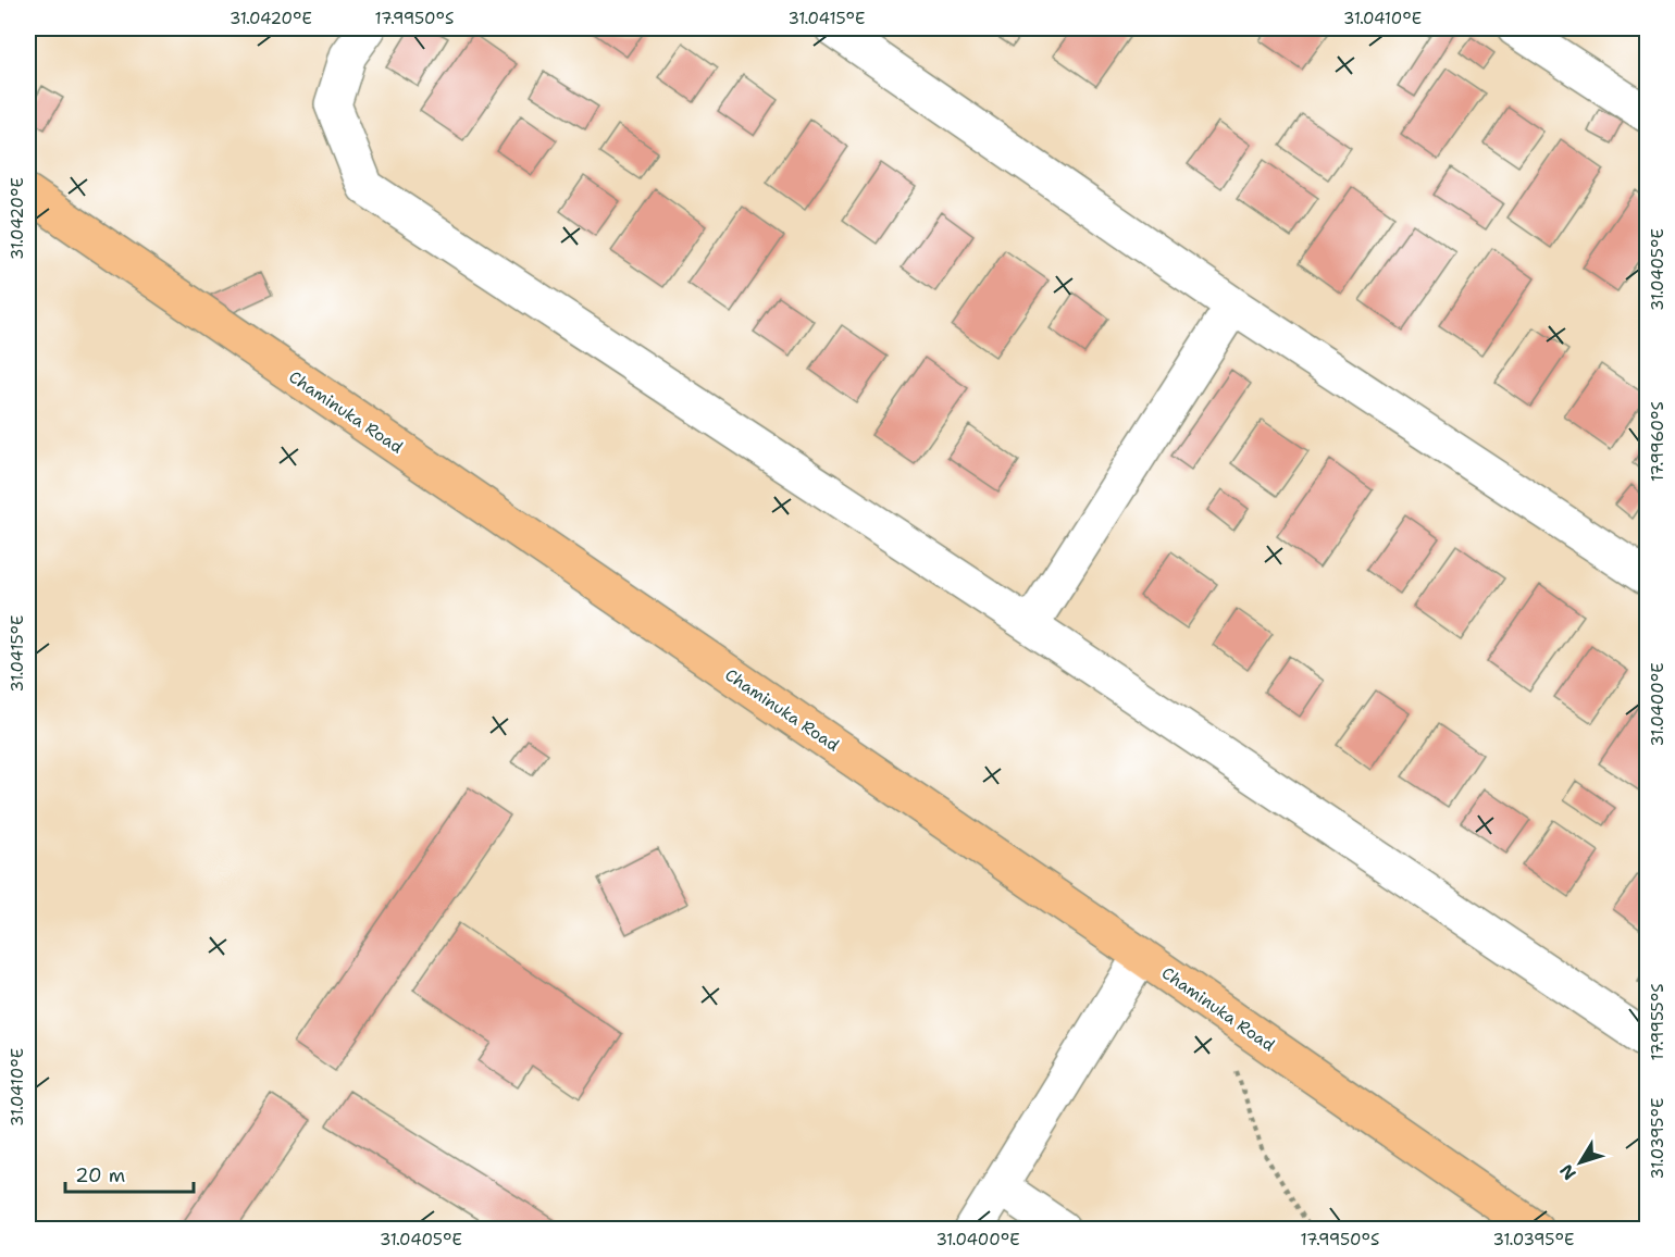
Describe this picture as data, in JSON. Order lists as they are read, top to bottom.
{
  "streets": {
    "main road": ["Chaminuka Road"]
  },
  "scale_bar": "20 m",
  "north": "bottom left",
  "coordinates": [
    "31.0420°E",
    "17.9950°S",
    "31.0415°E",
    "31.0410°E",
    "31.0405°E",
    "17.9960°S",
    "31.0400°E",
    "17.9955°S",
    "31.0395°E"
  ]
}
